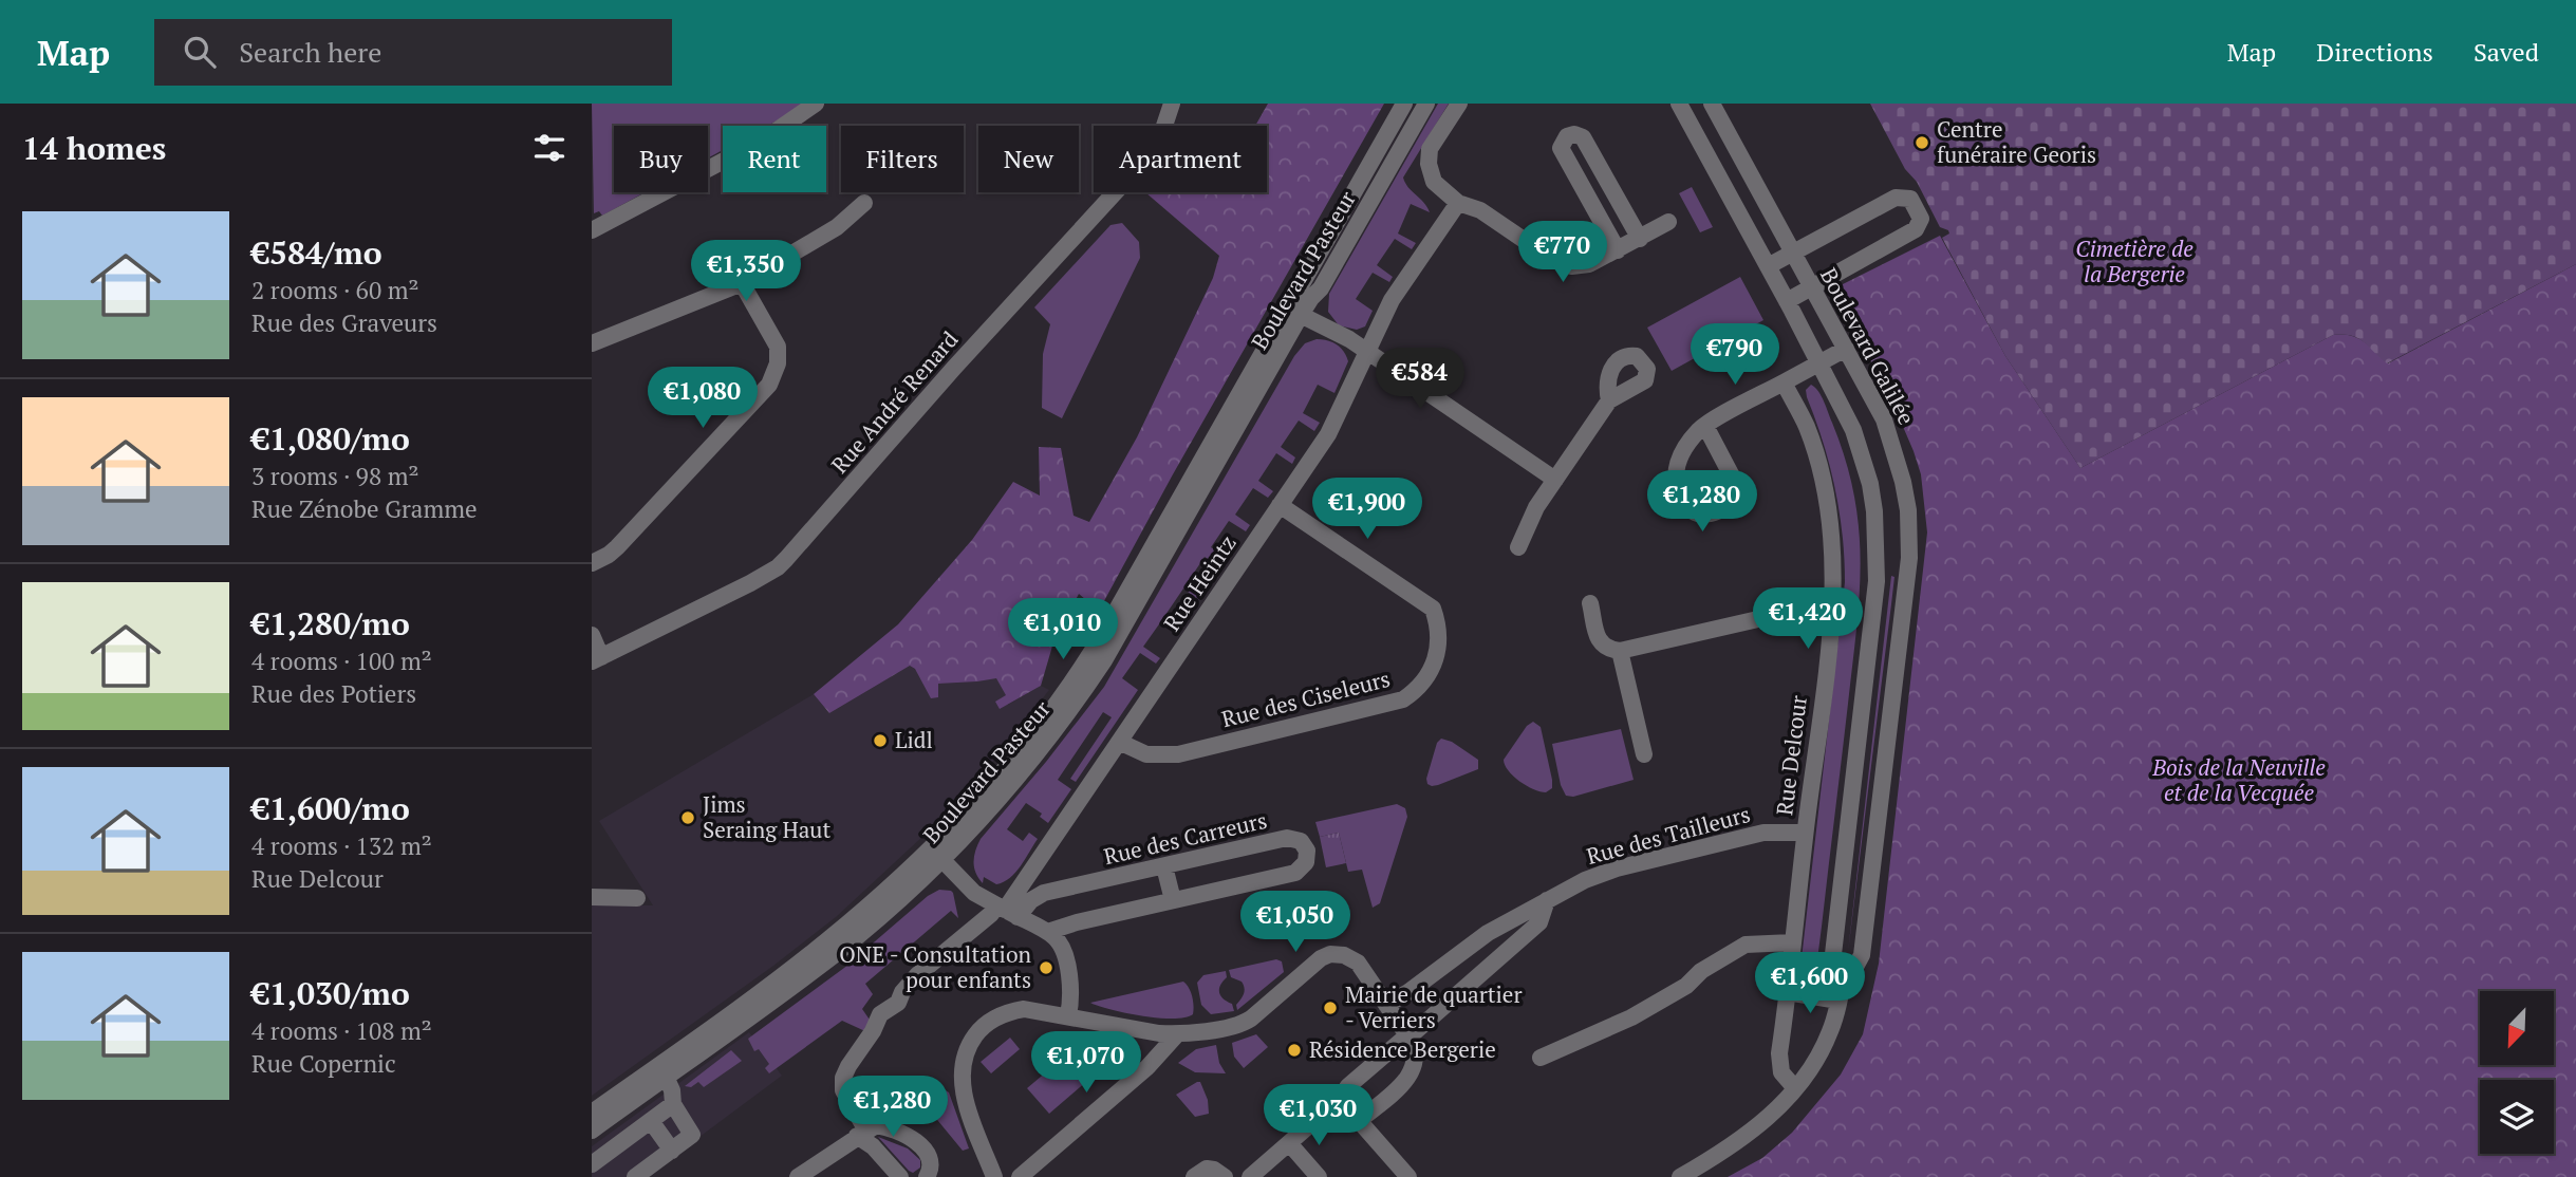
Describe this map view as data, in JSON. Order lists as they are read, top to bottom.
{
  "streets": {
    "street": [
      "Boulevard Pasteur",
      "Boulevard Galilée",
      "Rue André Renard",
      "Rue Heintz",
      "Rue des Ciseleurs",
      "Rue Delcour",
      "Rue des Tailleurs",
      "Rue des Carreurs"
    ]
  },
  "crossings": [
    ["Boulevard Galilée", "Rue Delcour"],
    ["Rue Heintz", "Rue des Ciseleurs"],
    ["Rue Heintz", "Rue des Carreurs"],
    ["Rue Delcour", "Rue des Tailleurs"]
  ],
  "parks": ["Cimetière de la Bergerie", "Bois de la Neuville et de la Vecquée"],
  "places": [
    "Centre funéraire Georis",
    "Lidl",
    "Jims Seraing Haut",
    "ONE - Consultation pour enfants",
    "Mairie de quartier - Verriers",
    "Résidence Bergerie"
  ],
  "north": "bottom left",
  "page": {
    "header": "Map",
    "search": "Search here",
    "nav": ["Map", "Directions", "Saved"],
    "heading": "14 homes",
    "chip": [
      "Buy",
      "Rent",
      "Filters",
      "New",
      "Apartment"
    ],
    "list": [
      {
        "name": "€584/mo",
        "note": "2 rooms · 60 m² · Rue des Graveurs"
      },
      {
        "name": "€1,080/mo",
        "note": "3 rooms · 98 m² · Rue Zénobe Gramme"
      },
      {
        "name": "€1,280/mo",
        "note": "4 rooms · 100 m² · Rue des Potiers"
      },
      {
        "name": "€1,600/mo",
        "note": "4 rooms · 132 m² · Rue Delcour"
      },
      {
        "name": "€1,030/mo",
        "note": "4 rooms · 108 m² · Rue Copernic"
      }
    ],
    "price": [
      "€770",
      "€1,350",
      "€790",
      "€584",
      "€1,080",
      "€1,280",
      "€1,900",
      "€1,420",
      "€1,010",
      "€1,050",
      "€1,600",
      "€1,070",
      "€1,280",
      "€1,030"
    ]
  }
}
